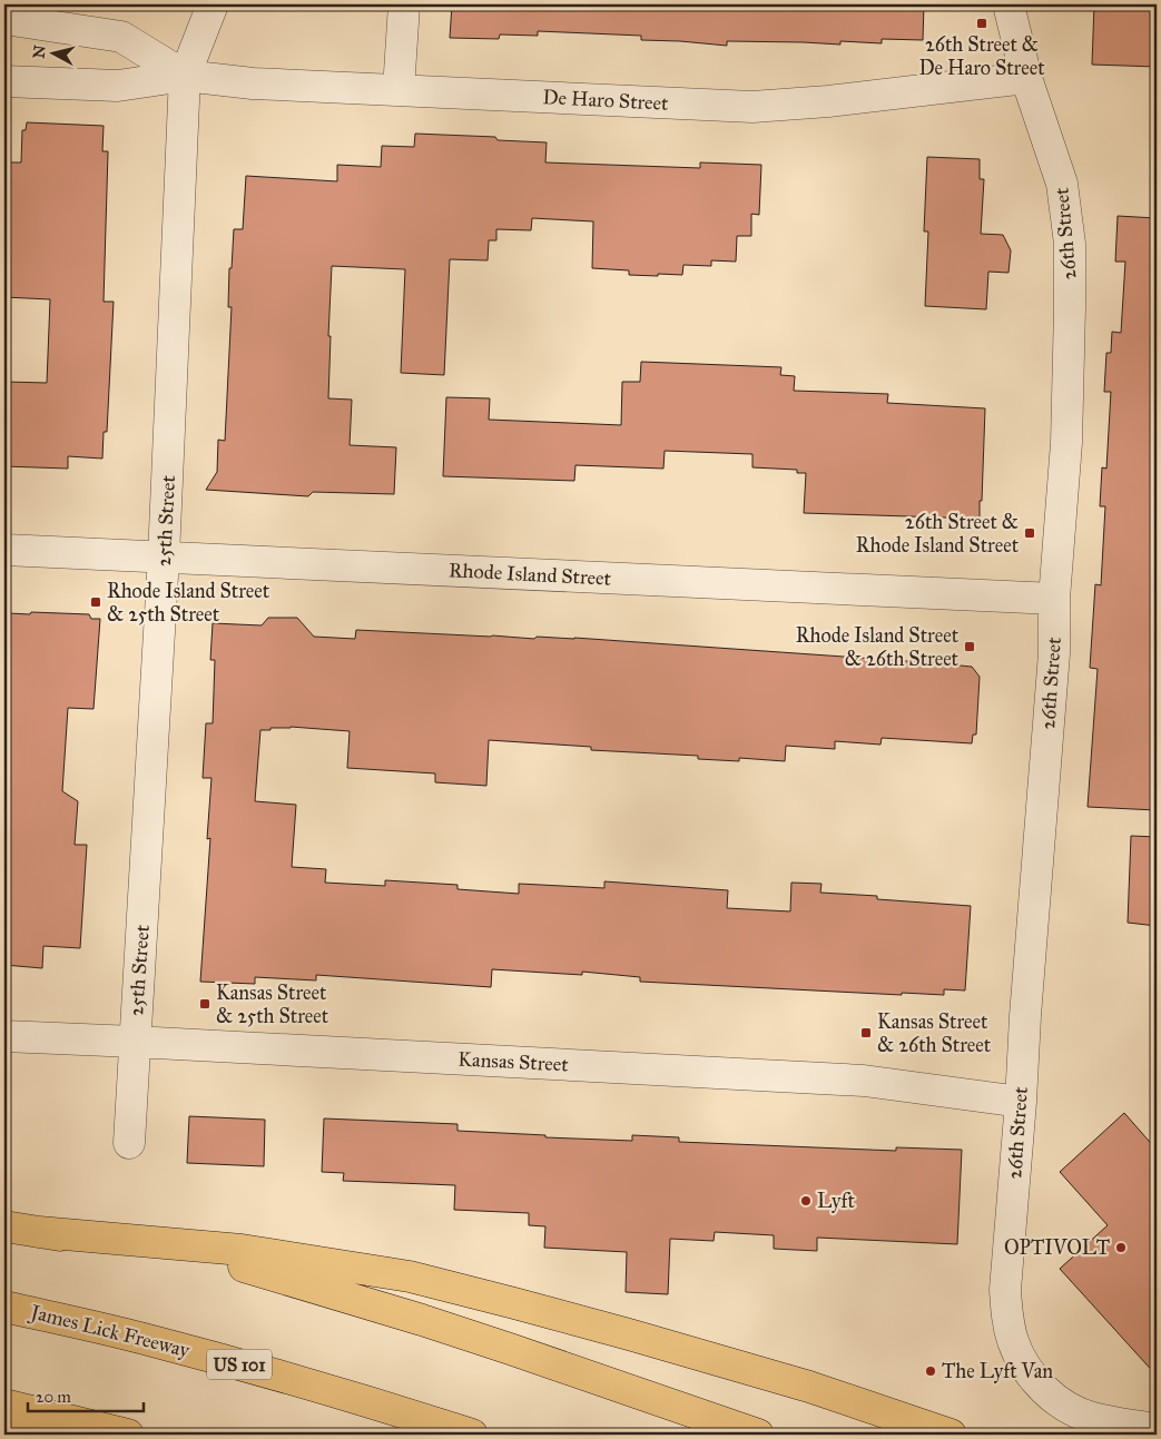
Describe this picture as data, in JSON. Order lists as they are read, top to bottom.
{
  "streets": {
    "highway": ["James Lick Freeway", "US 101"],
    "street": [
      "De Haro Street",
      "26th Street",
      "25th Street",
      "Rhode Island Street",
      "Kansas Street"
    ]
  },
  "crossings": [
    ["De Haro Street", "26th Street"],
    ["De Haro Street", "25th Street"],
    ["26th Street", "Rhode Island Street"],
    ["26th Street", "Kansas Street"],
    ["25th Street", "Rhode Island Street"],
    ["25th Street", "Kansas Street"]
  ],
  "places": {
    "transit": [
      "26th Street & De Haro Street",
      "26th Street & Rhode Island Street",
      "Rhode Island Street & 25th Street",
      "Rhode Island Street & 26th Street",
      "Kansas Street & 25th Street",
      "Kansas Street & 26th Street"
    ],
    "other": ["Lyft", "OPTIVOLT", "The Lyft Van"]
  },
  "scale_bar": "20 m",
  "north": "left"
}
